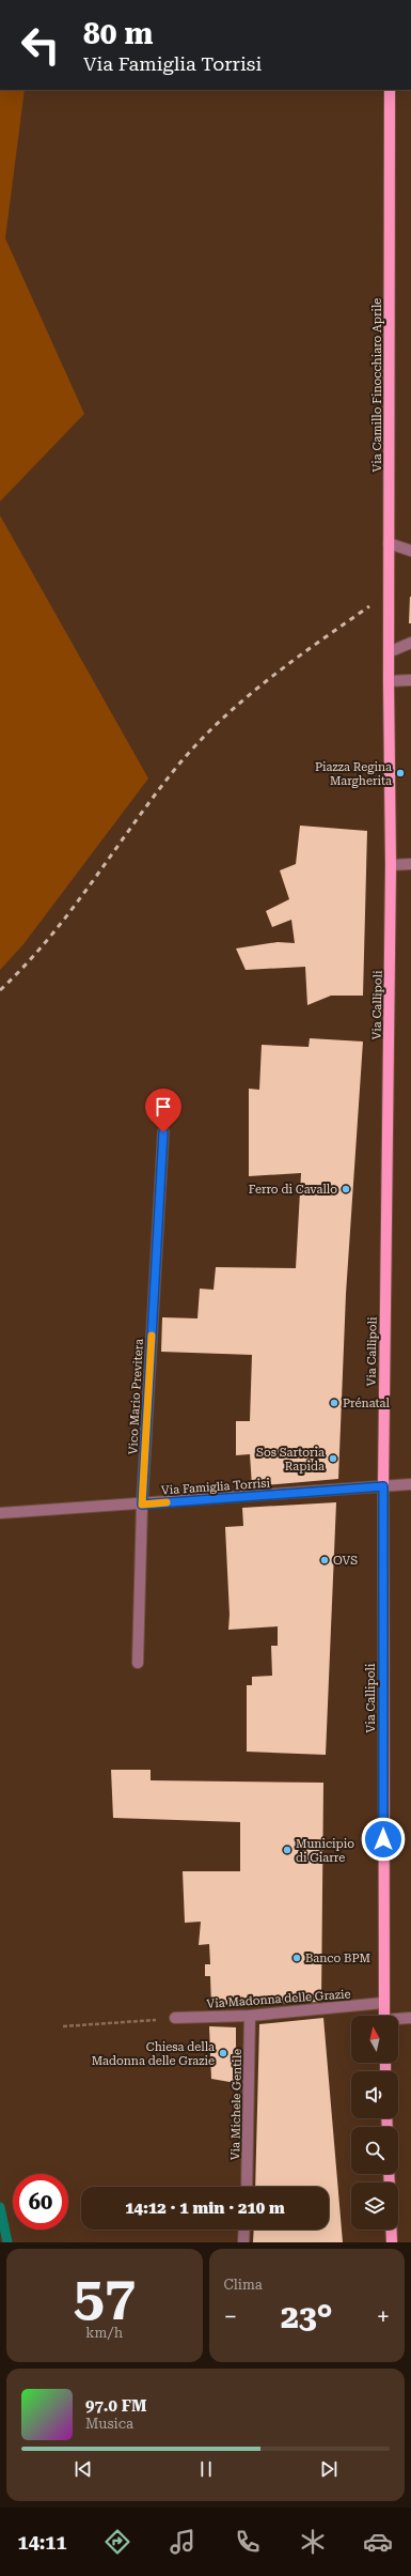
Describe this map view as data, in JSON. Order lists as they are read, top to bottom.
{
  "streets": {
    "main road": ["Via Camillo Finocchiaro Aprile", "Via Callipoli"],
    "street": [
      "Vico Mario Previtera",
      "Via Famiglia Torrisi",
      "Via Madonna delle Grazie",
      "Via Michele Gentile"
    ]
  },
  "crossings": [
    ["Via Camillo Finocchiaro Aprile", "Via Callipoli"],
    ["Via Callipoli", "Via Famiglia Torrisi"],
    ["Via Callipoli", "Via Madonna delle Grazie"],
    ["Vico Mario Previtera", "Via Famiglia Torrisi"],
    ["Via Madonna delle Grazie", "Via Michele Gentile"]
  ],
  "places": [
    "Piazza Regina Margherita",
    "Ferro di Cavallo",
    "Prénatal",
    "Sos Sartoria Rapida",
    "OVS",
    "Municipio di Giarre",
    "Banco BPM",
    "Chiesa della Madonna delle Grazie"
  ],
  "north": "top",
  "page": {
    "turn": ["80 m", "Via Famiglia Torrisi"],
    "limit": "60",
    "trip": "14:12 · 1 min · 210 m",
    "tile": [
      ["57", "km/h"],
      "Clima"
    ],
    "heat": ["−", "23°", "+"],
    "song": ["97.0 FM", "Musica"],
    "tabs": "14:11"
  }
}
